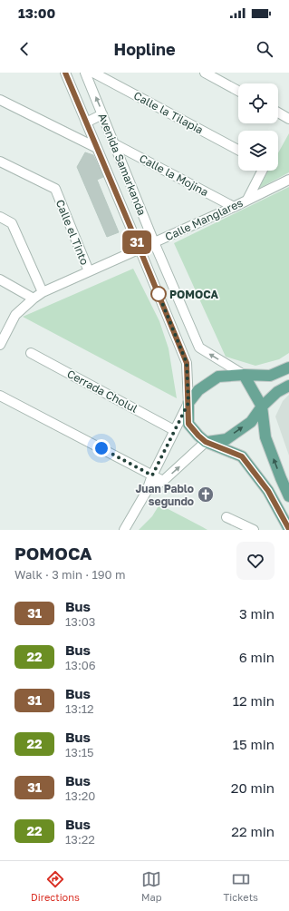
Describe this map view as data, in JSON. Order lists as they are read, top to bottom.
{
  "streets": {
    "main road": ["Avenida Samarkanda"],
    "street": [
      "Calle la Tilapia",
      "Calle la Mojina",
      "Calle Manglares",
      "Calle el Tinto",
      "Cerrada Cholul"
    ]
  },
  "crossings": [
    ["Avenida Samarkanda", "Calle la Mojina"],
    ["Avenida Samarkanda", "Calle Manglares"],
    ["Calle la Mojina", "Calle Manglares"],
    ["Calle Manglares", "Calle el Tinto"]
  ],
  "places": {
    "other": ["POMOCA"],
    "church": ["Juan Pablo segundo"]
  },
  "lines": ["bus line 31"],
  "page": {
    "status": "13:00",
    "header": "Hopline",
    "on_map": "31",
    "heading": ["POMOCA", "Walk · 3 min · 190 m"],
    "list": [
      {
        "mark": "31",
        "name": "Bus",
        "note": "13:03",
        "value": "3 min"
      },
      {
        "mark": "22",
        "name": "Bus",
        "note": "13:06",
        "value": "6 min"
      },
      {
        "mark": "31",
        "name": "Bus",
        "note": "13:12",
        "value": "12 min"
      },
      {
        "mark": "22",
        "name": "Bus",
        "note": "13:15",
        "value": "15 min"
      },
      {
        "mark": "31",
        "name": "Bus",
        "note": "13:20",
        "value": "20 min"
      },
      {
        "mark": "22",
        "name": "Bus",
        "note": "13:22",
        "value": "22 min"
      }
    ],
    "tabs": ["Directions", "Map", "Tickets"]
  }
}
